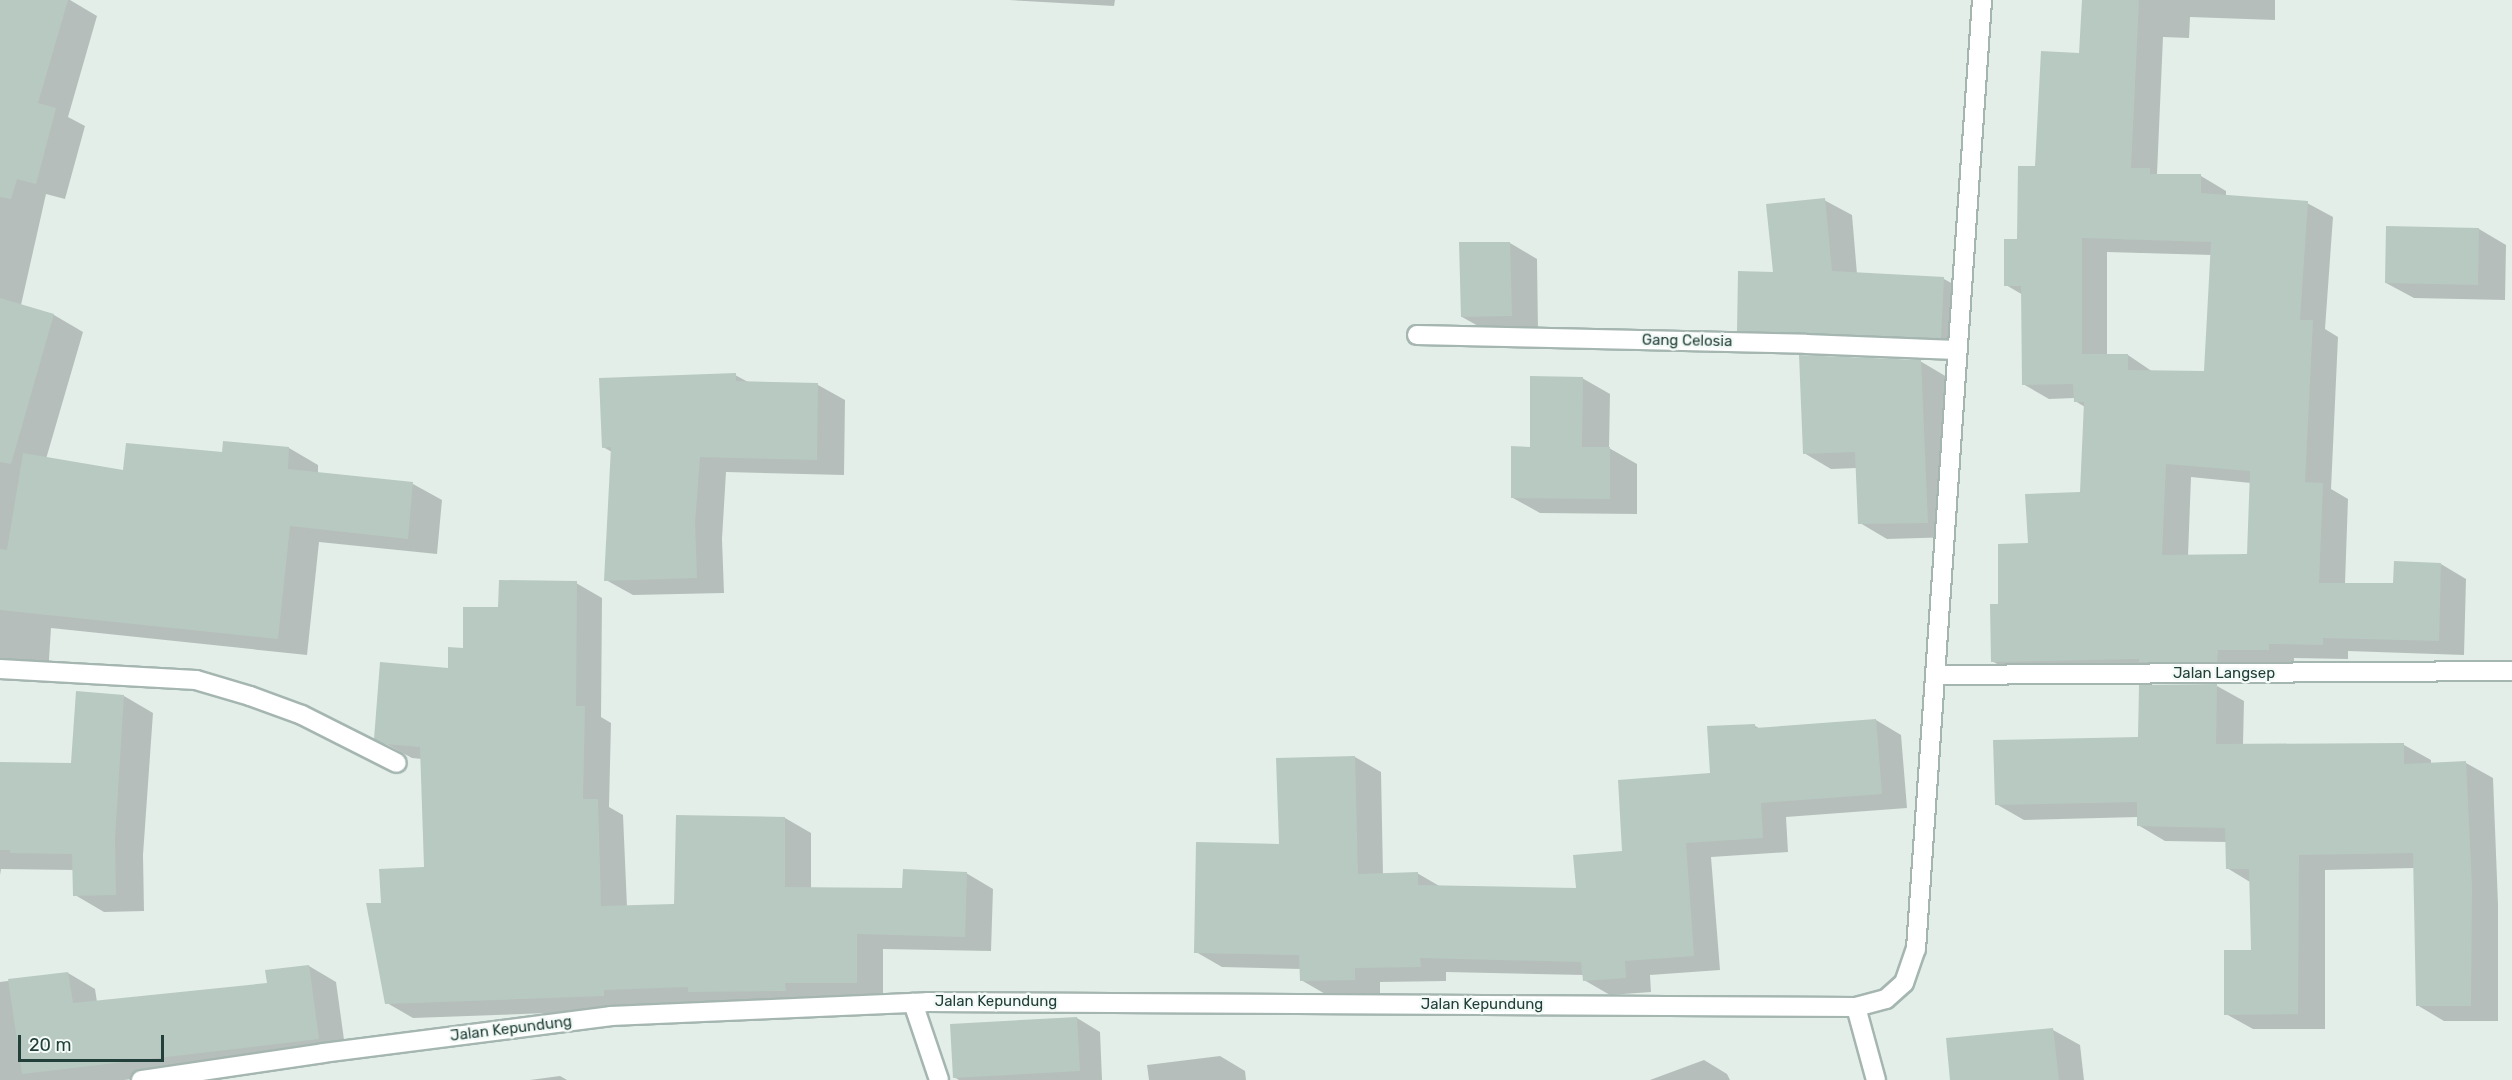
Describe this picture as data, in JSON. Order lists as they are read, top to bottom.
{
  "streets": {
    "street": ["Gang Celosia", "Jalan Langsep", "Jalan Kepundung"]
  },
  "crossings": [
    ["Gang Celosia", "Jalan Kepundung"],
    ["Jalan Langsep", "Jalan Kepundung"]
  ],
  "scale_bar": "20 m"
}
